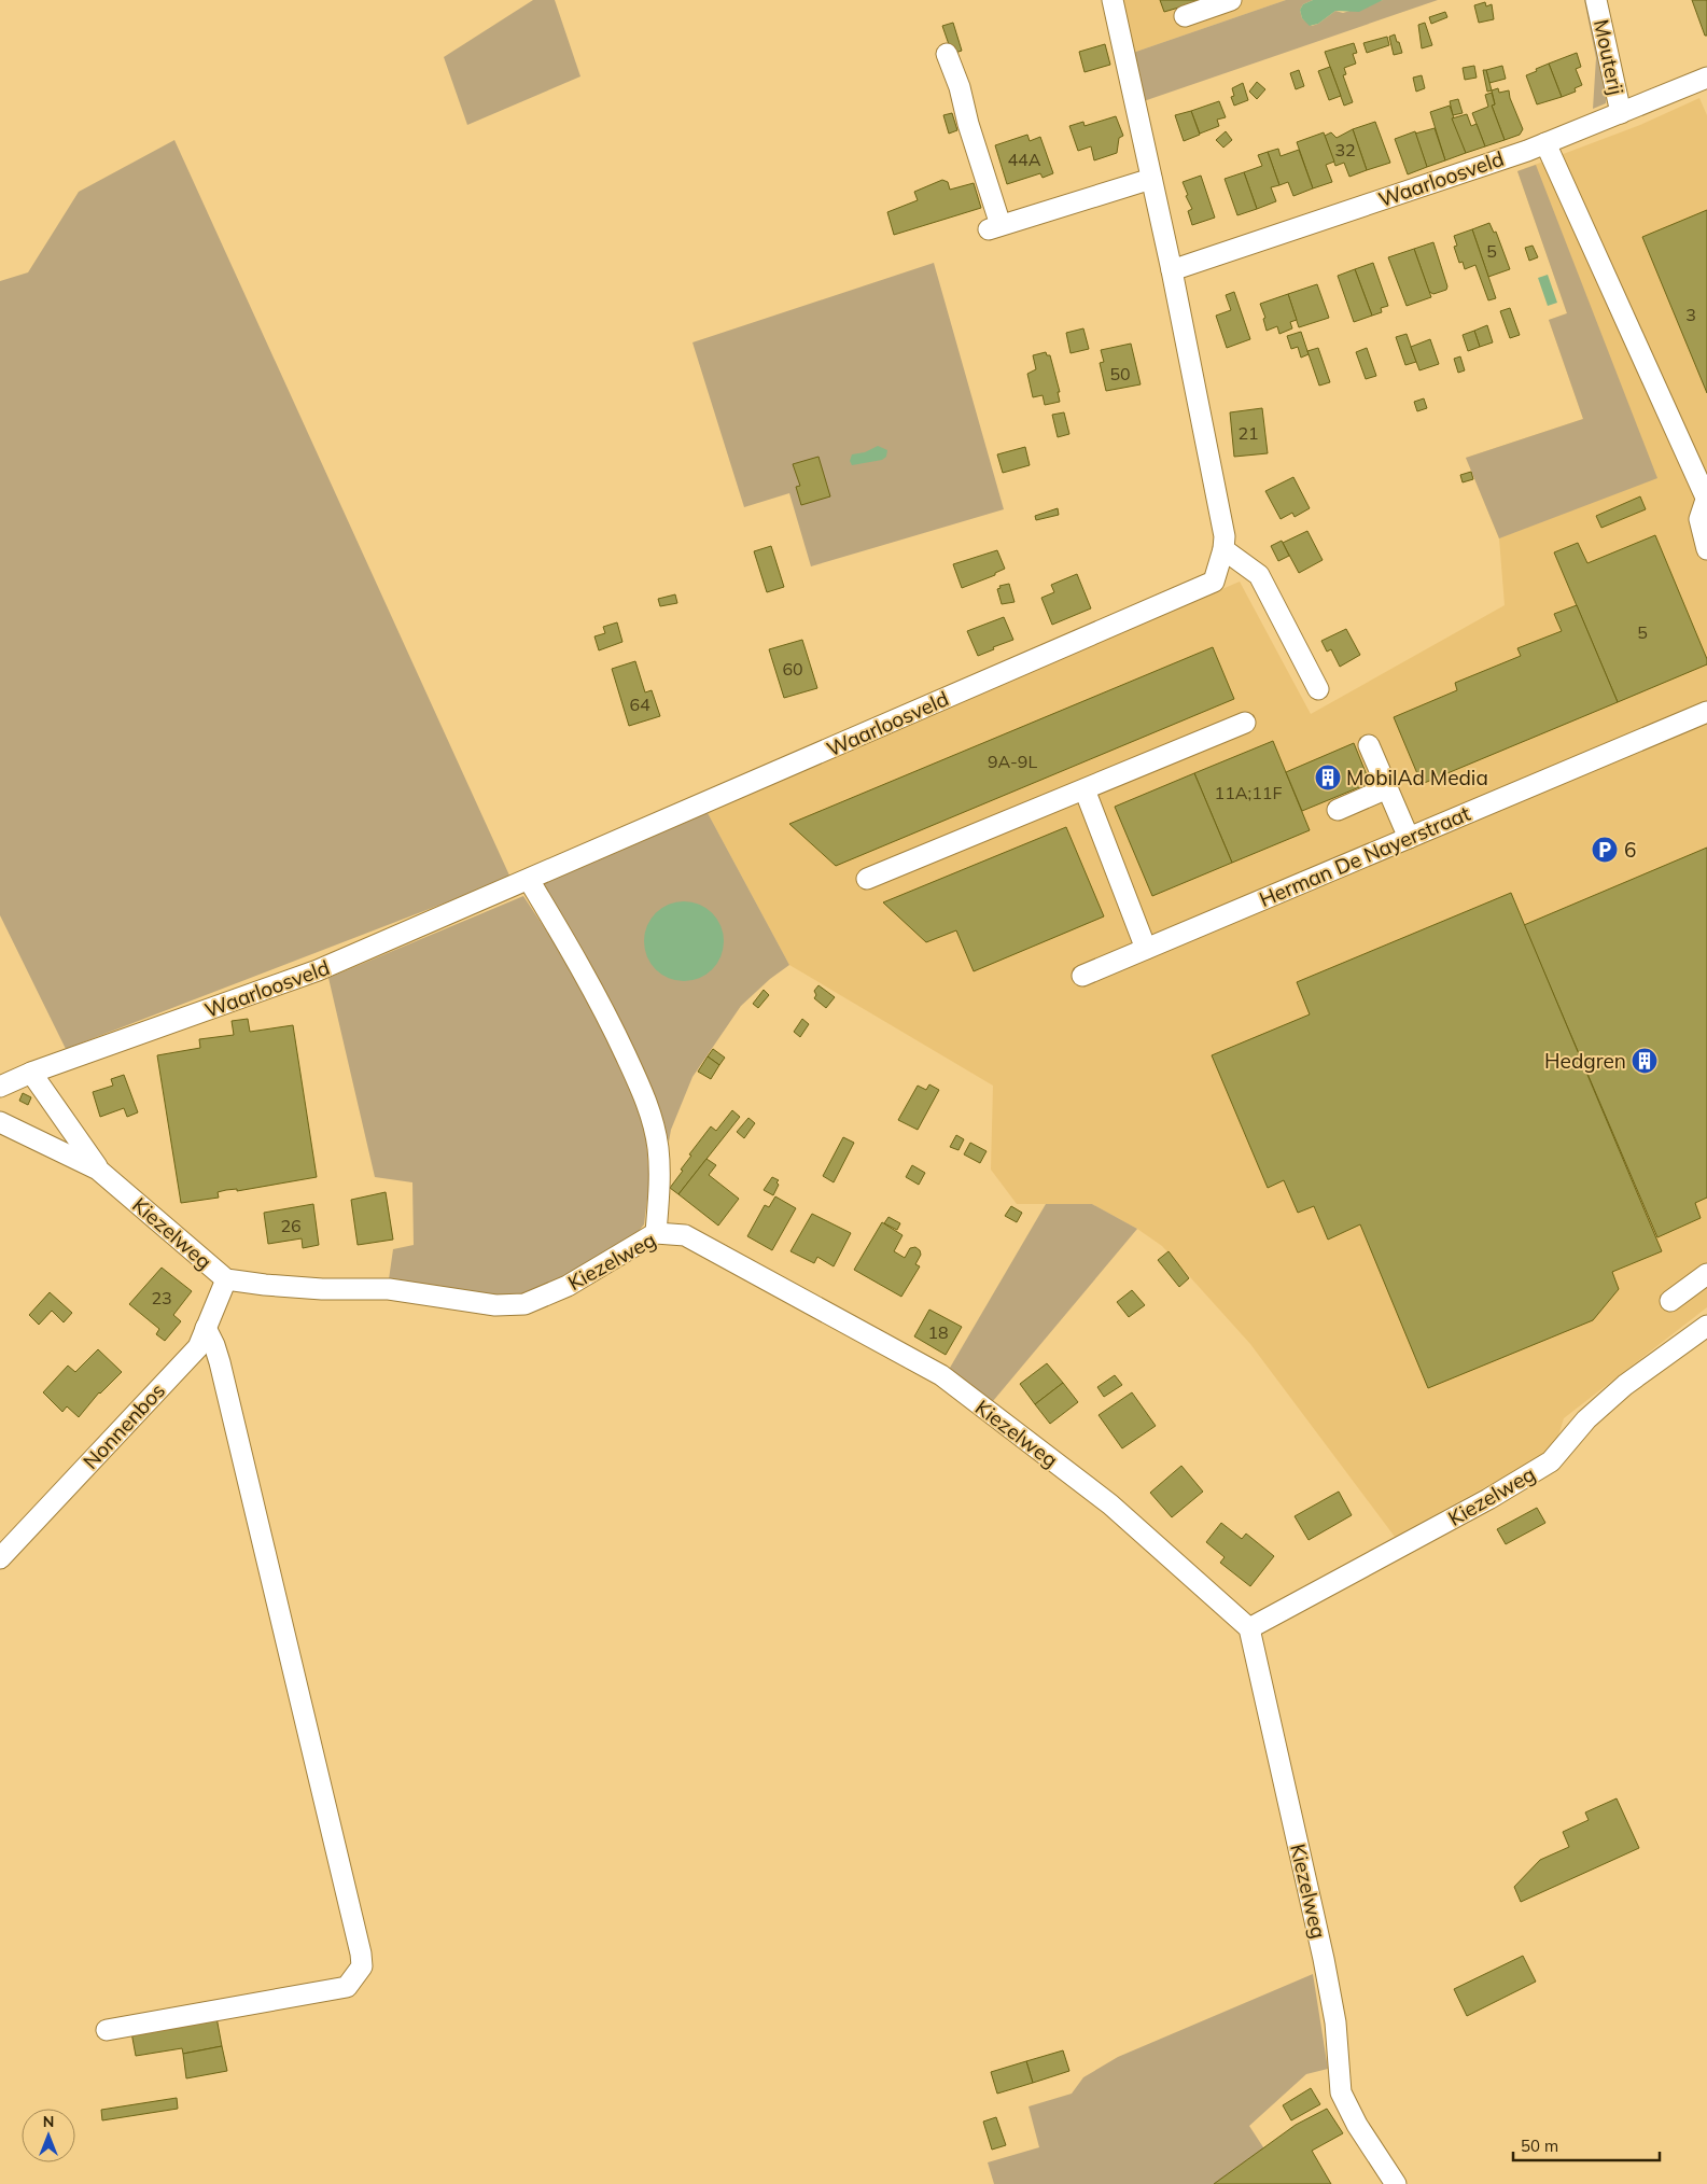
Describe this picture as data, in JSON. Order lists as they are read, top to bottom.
{
  "streets": {
    "street": [
      "Mouterij",
      "Waarloosveld",
      "Herman De Nayerstraat",
      "Kiezelweg",
      "Nonnenbos"
    ]
  },
  "crossings": [
    ["Mouterij", "Waarloosveld"],
    ["Kiezelweg", "Nonnenbos"]
  ],
  "places": {
    "building": ["MobilAd Media", "Hedgren"],
    "parking": ["6"]
  },
  "house_numbers": [
    "32",
    "44A",
    "5",
    "3",
    "50",
    "21",
    "5",
    "60",
    "64",
    "9A-9L",
    "11A;11F",
    "26",
    "23",
    "18"
  ],
  "scale_bar": "50 m",
  "north": "top"
}
